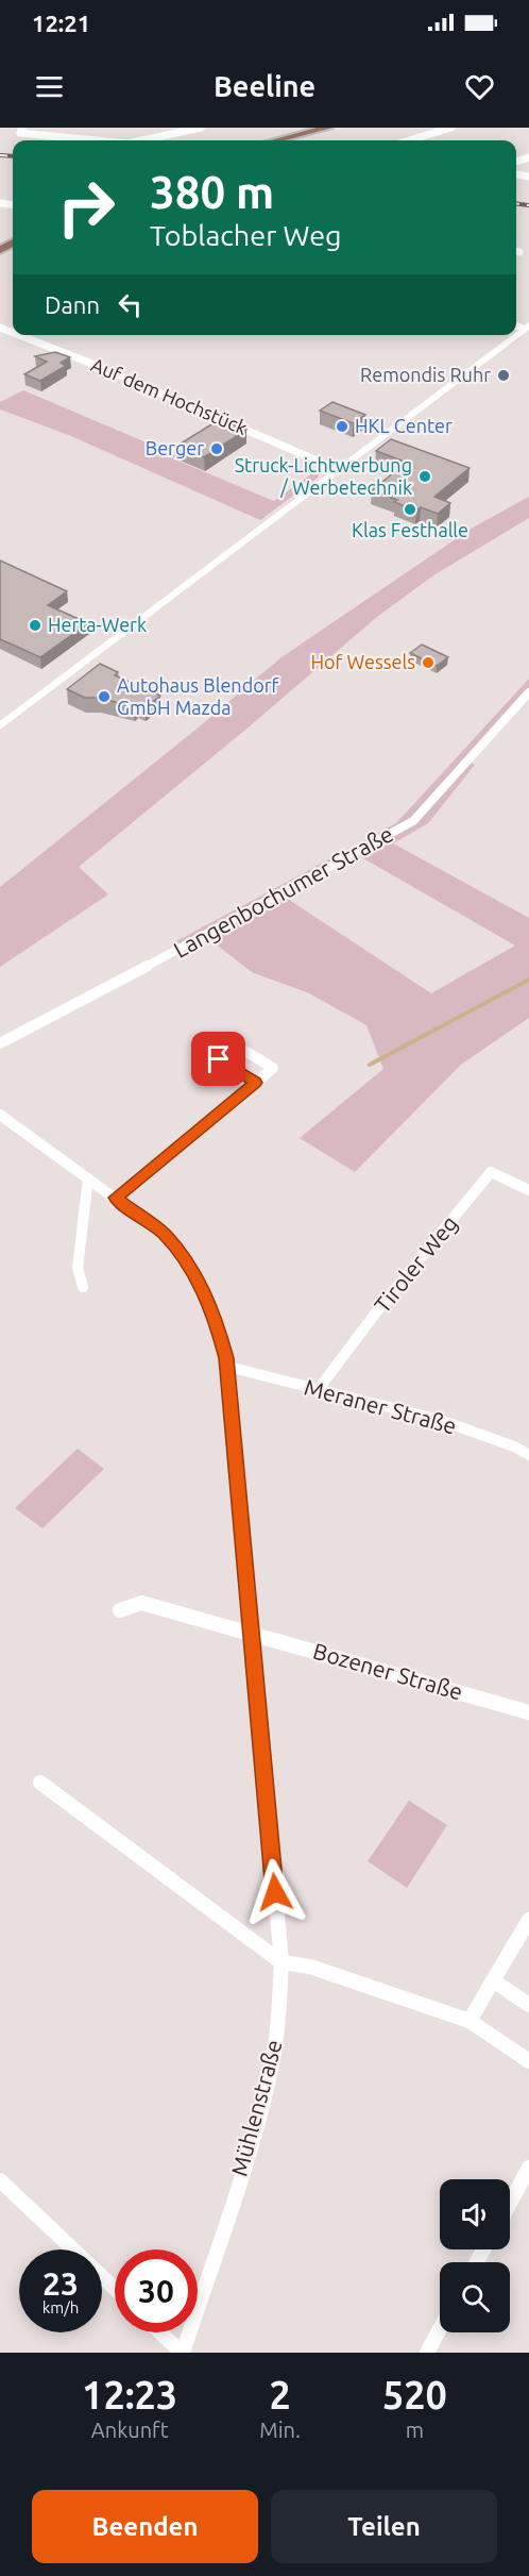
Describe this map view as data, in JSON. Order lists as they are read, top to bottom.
{
  "streets": {
    "street": [
      "Auf dem Hochstück",
      "Langenbochumer Straße",
      "Tiroler Weg",
      "Meraner Straße",
      "Bozener Straße",
      "Mühlenstraße"
    ]
  },
  "crossings": [
    ["Tiroler Weg", "Meraner Straße"],
    ["Meraner Straße", "Mühlenstraße"],
    ["Bozener Straße", "Mühlenstraße"]
  ],
  "places": [
    "Remondis Ruhr",
    "HKL Center",
    "Berger",
    "Struck-Lichtwerbung / Werbetechnik",
    "Klas Festhalle",
    "Herta-Werk",
    "Hof Wessels",
    "Autohaus Blendorf GmbH Mazda"
  ],
  "page": {
    "status": "12:21",
    "header": "Beeline",
    "turn": ["380 m", "Toblacher Weg"],
    "then": "Dann",
    "speed": "23 km/h",
    "limit": "30",
    "eta": [
      "12:23",
      "Ankunft",
      "2",
      "Min.",
      "520",
      "m"
    ],
    "buttons": ["Beenden", "Teilen"]
  }
}
